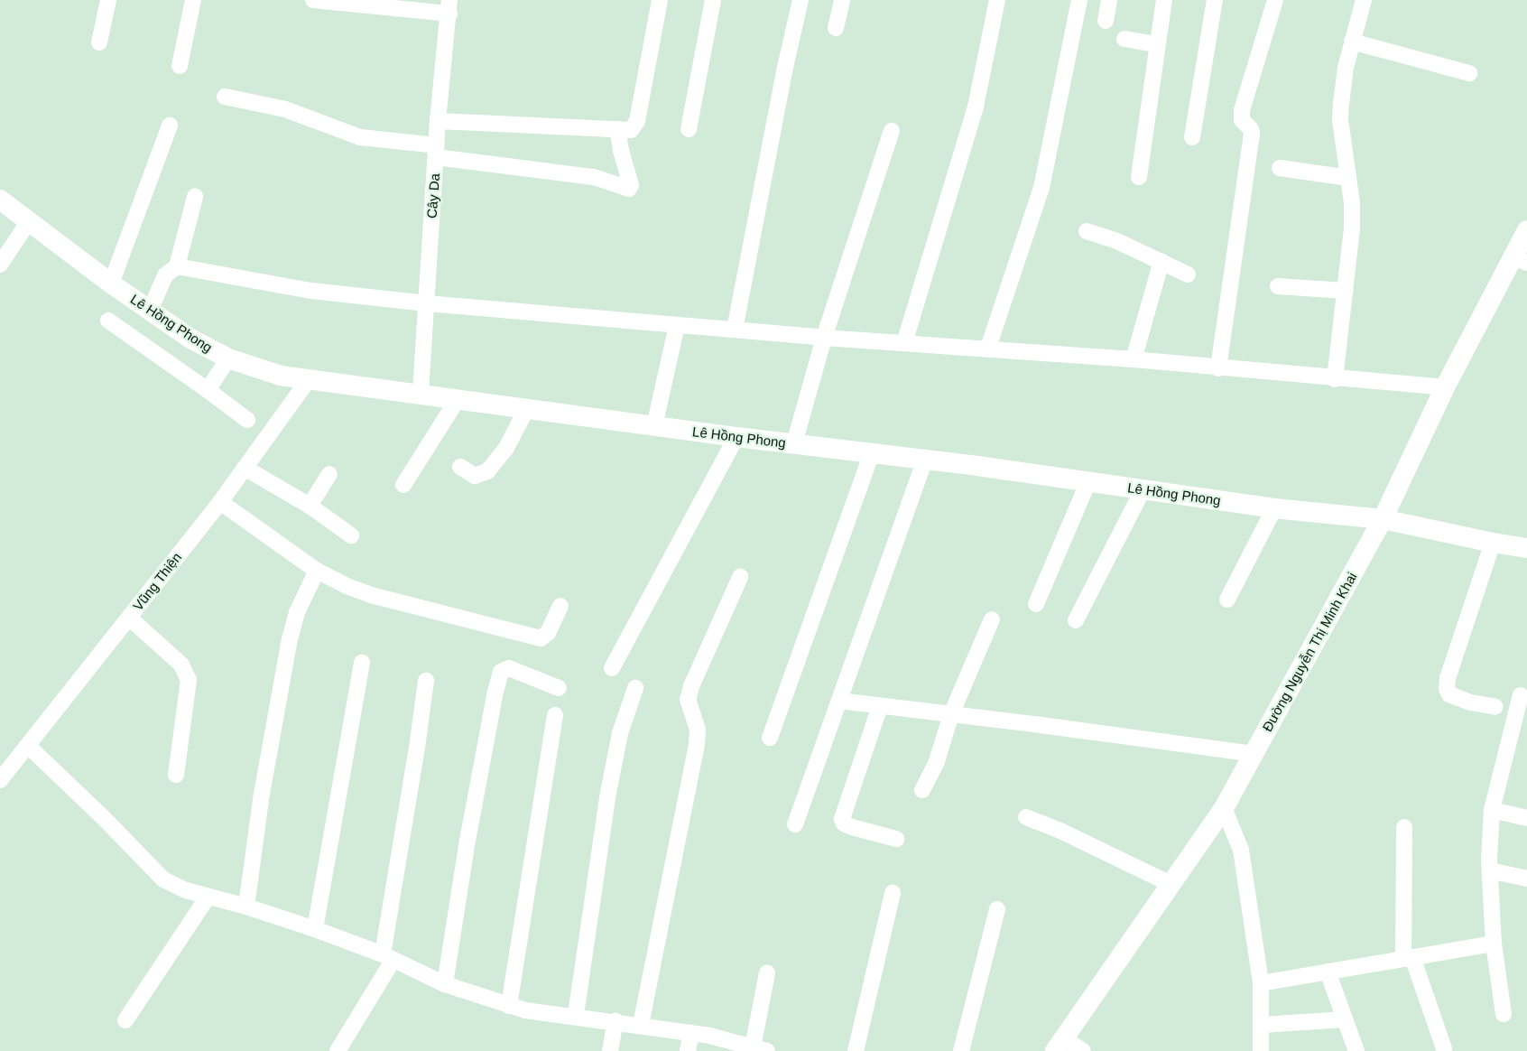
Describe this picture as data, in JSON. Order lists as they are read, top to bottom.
{
  "streets": {
    "main road": ["Lê Hồng Phong", "Đường Nguyễn Thị Minh Khai"],
    "street": ["Cây Da", "Vũng Thiện"]
  },
  "crossings": [
    ["Cây Da", "Lê Hồng Phong"],
    ["Lê Hồng Phong", "Vũng Thiện"],
    ["Lê Hồng Phong", "Đường Nguyễn Thị Minh Khai"]
  ]
}
